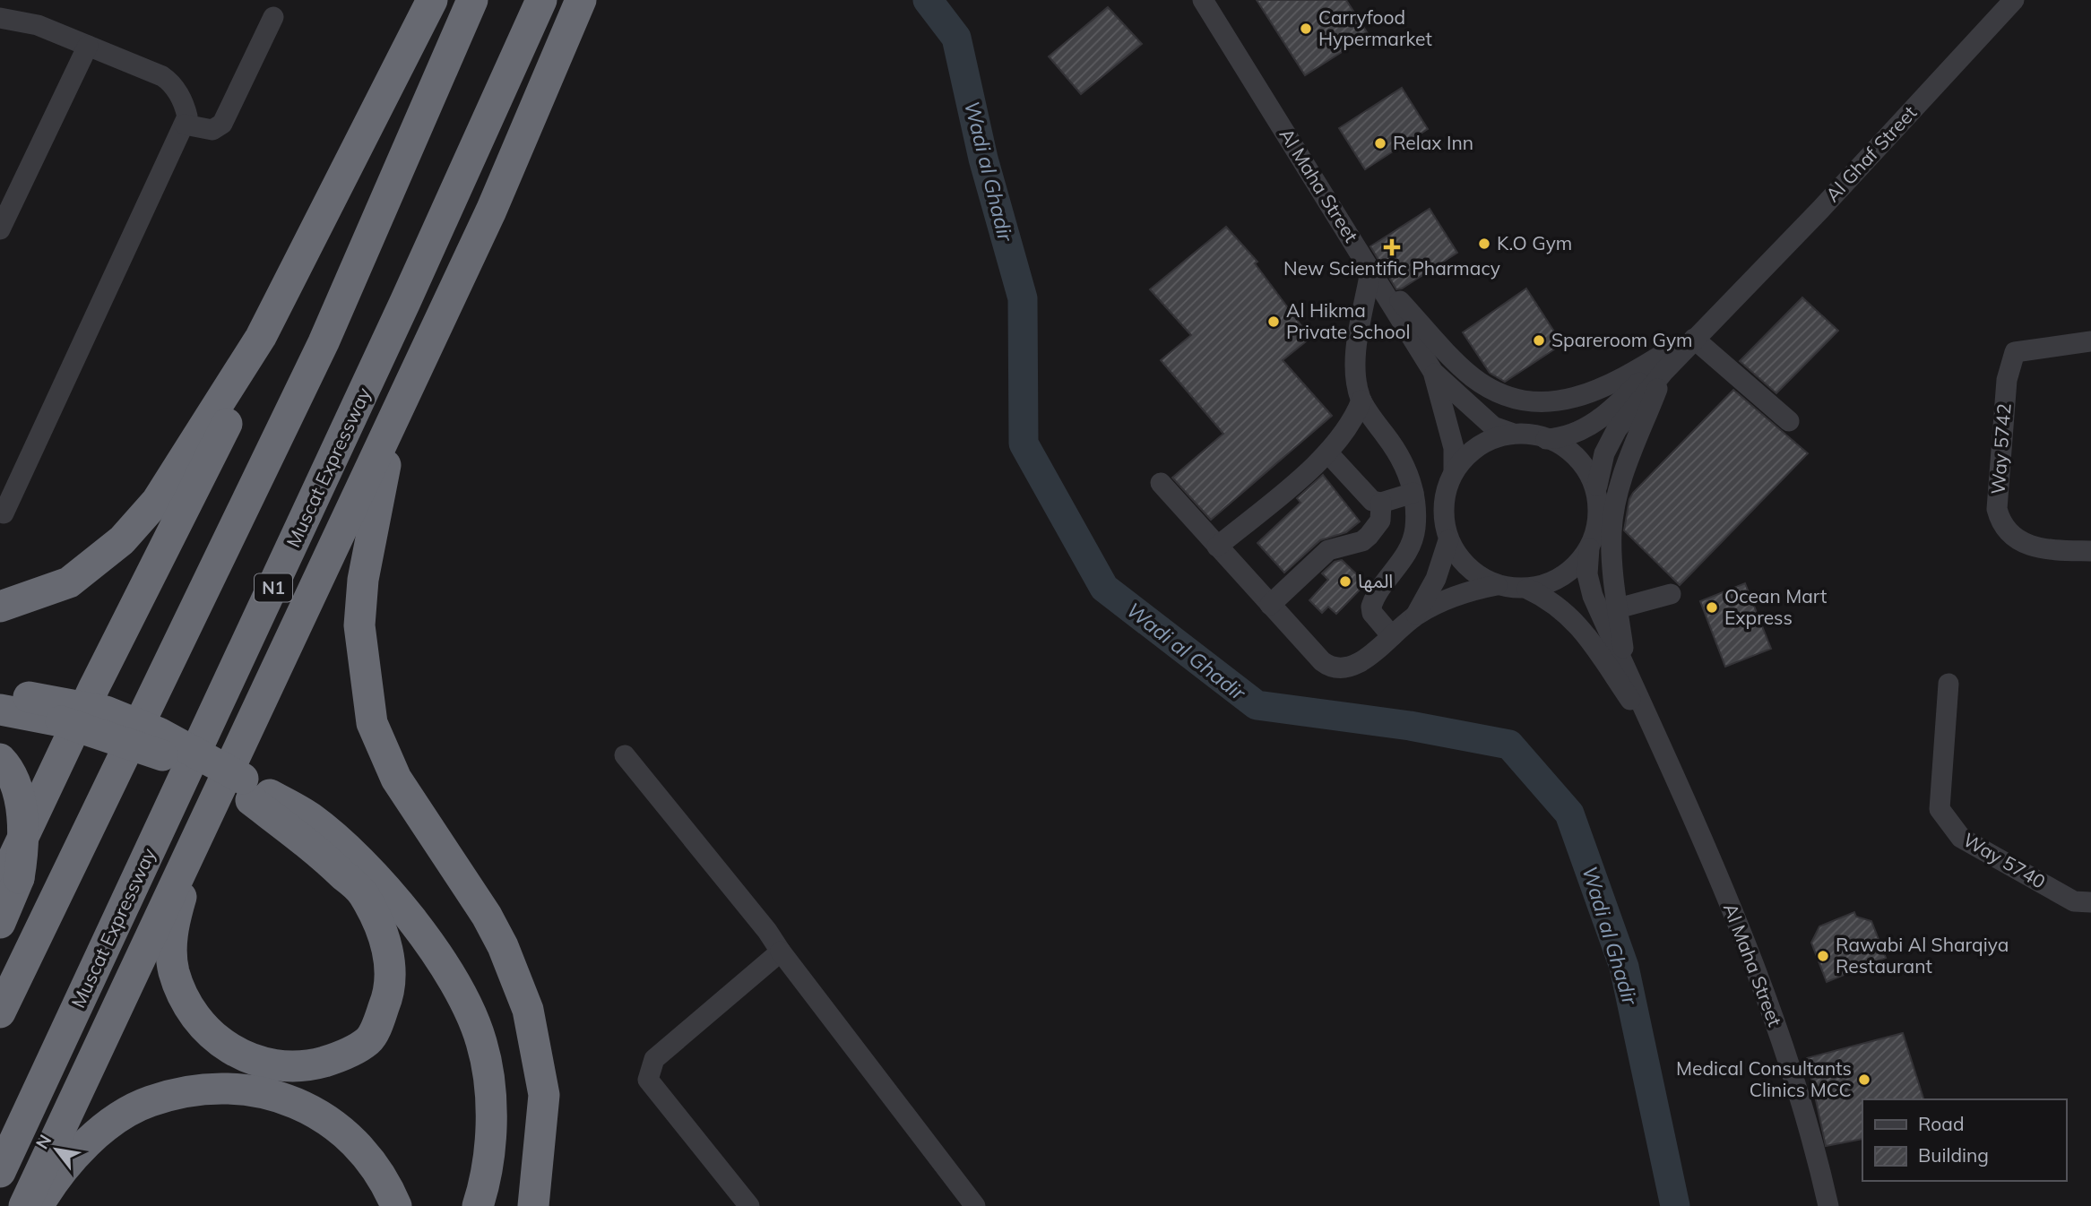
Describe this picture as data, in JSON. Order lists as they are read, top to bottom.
{
  "streets": {
    "highway": ["Muscat Expressway", "N1"],
    "street": [
      "Al Ghaf Street",
      "Al Maha Street",
      "Way 5742",
      "Way 5740"
    ]
  },
  "water": ["Wadi al Ghadir"],
  "places": {
    "other": [
      "Carryfood Hypermarket",
      "Relax Inn",
      "K.O Gym",
      "Al Hikma Private School",
      "Spareroom Gym",
      "المها",
      "Ocean Mart Express",
      "Rawabi Al Sharqiya Restaurant",
      "Medical Consultants Clinics MCC"
    ],
    "health": ["New Scientific Pharmacy"]
  },
  "legend": ["Road", "Building"],
  "north": "top left"
}
